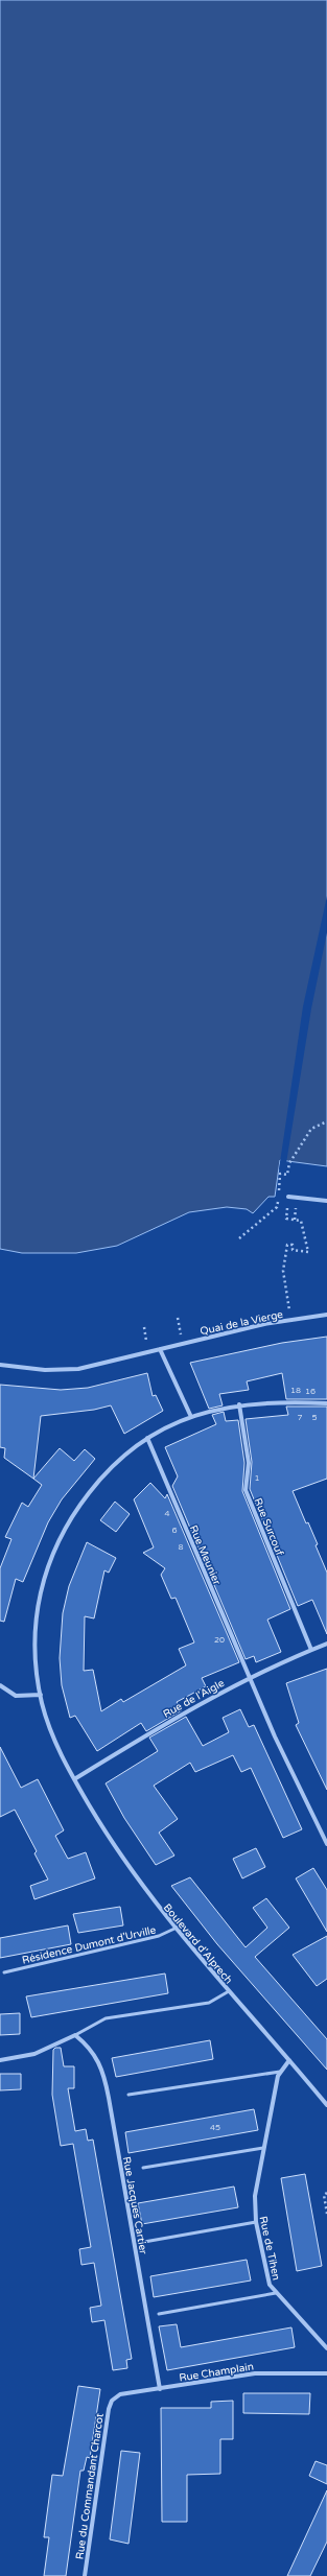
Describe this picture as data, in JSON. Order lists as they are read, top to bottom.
{
  "streets": {
    "street": [
      "Quai de la Vierge",
      "Rue Surcouf",
      "Rue Meunier",
      "Rue de l'Aigle",
      "Boulevard d'Alprech",
      "Rue Jacques Cartier",
      "Rue de Tihen",
      "Rue Champlain",
      "Rue du Commandant Charcot"
    ],
    "lane": ["Résidence Dumont d'Urville"]
  },
  "crossings": [
    ["Rue Surcouf", "Rue de l'Aigle"],
    ["Rue Surcouf", "Boulevard d'Alprech"],
    ["Rue Meunier", "Rue de l'Aigle"],
    ["Rue Meunier", "Boulevard d'Alprech"],
    ["Rue de l'Aigle", "Boulevard d'Alprech"],
    ["Boulevard d'Alprech", "Résidence Dumont d'Urville"],
    ["Boulevard d'Alprech", "Rue de Tihen"],
    ["Rue Jacques Cartier", "Rue Champlain"],
    ["Rue Champlain", "Rue du Commandant Charcot"]
  ],
  "house_numbers": [
    "18",
    "16",
    "7",
    "5",
    "1",
    "4",
    "6",
    "8",
    "20",
    "45"
  ]
}
